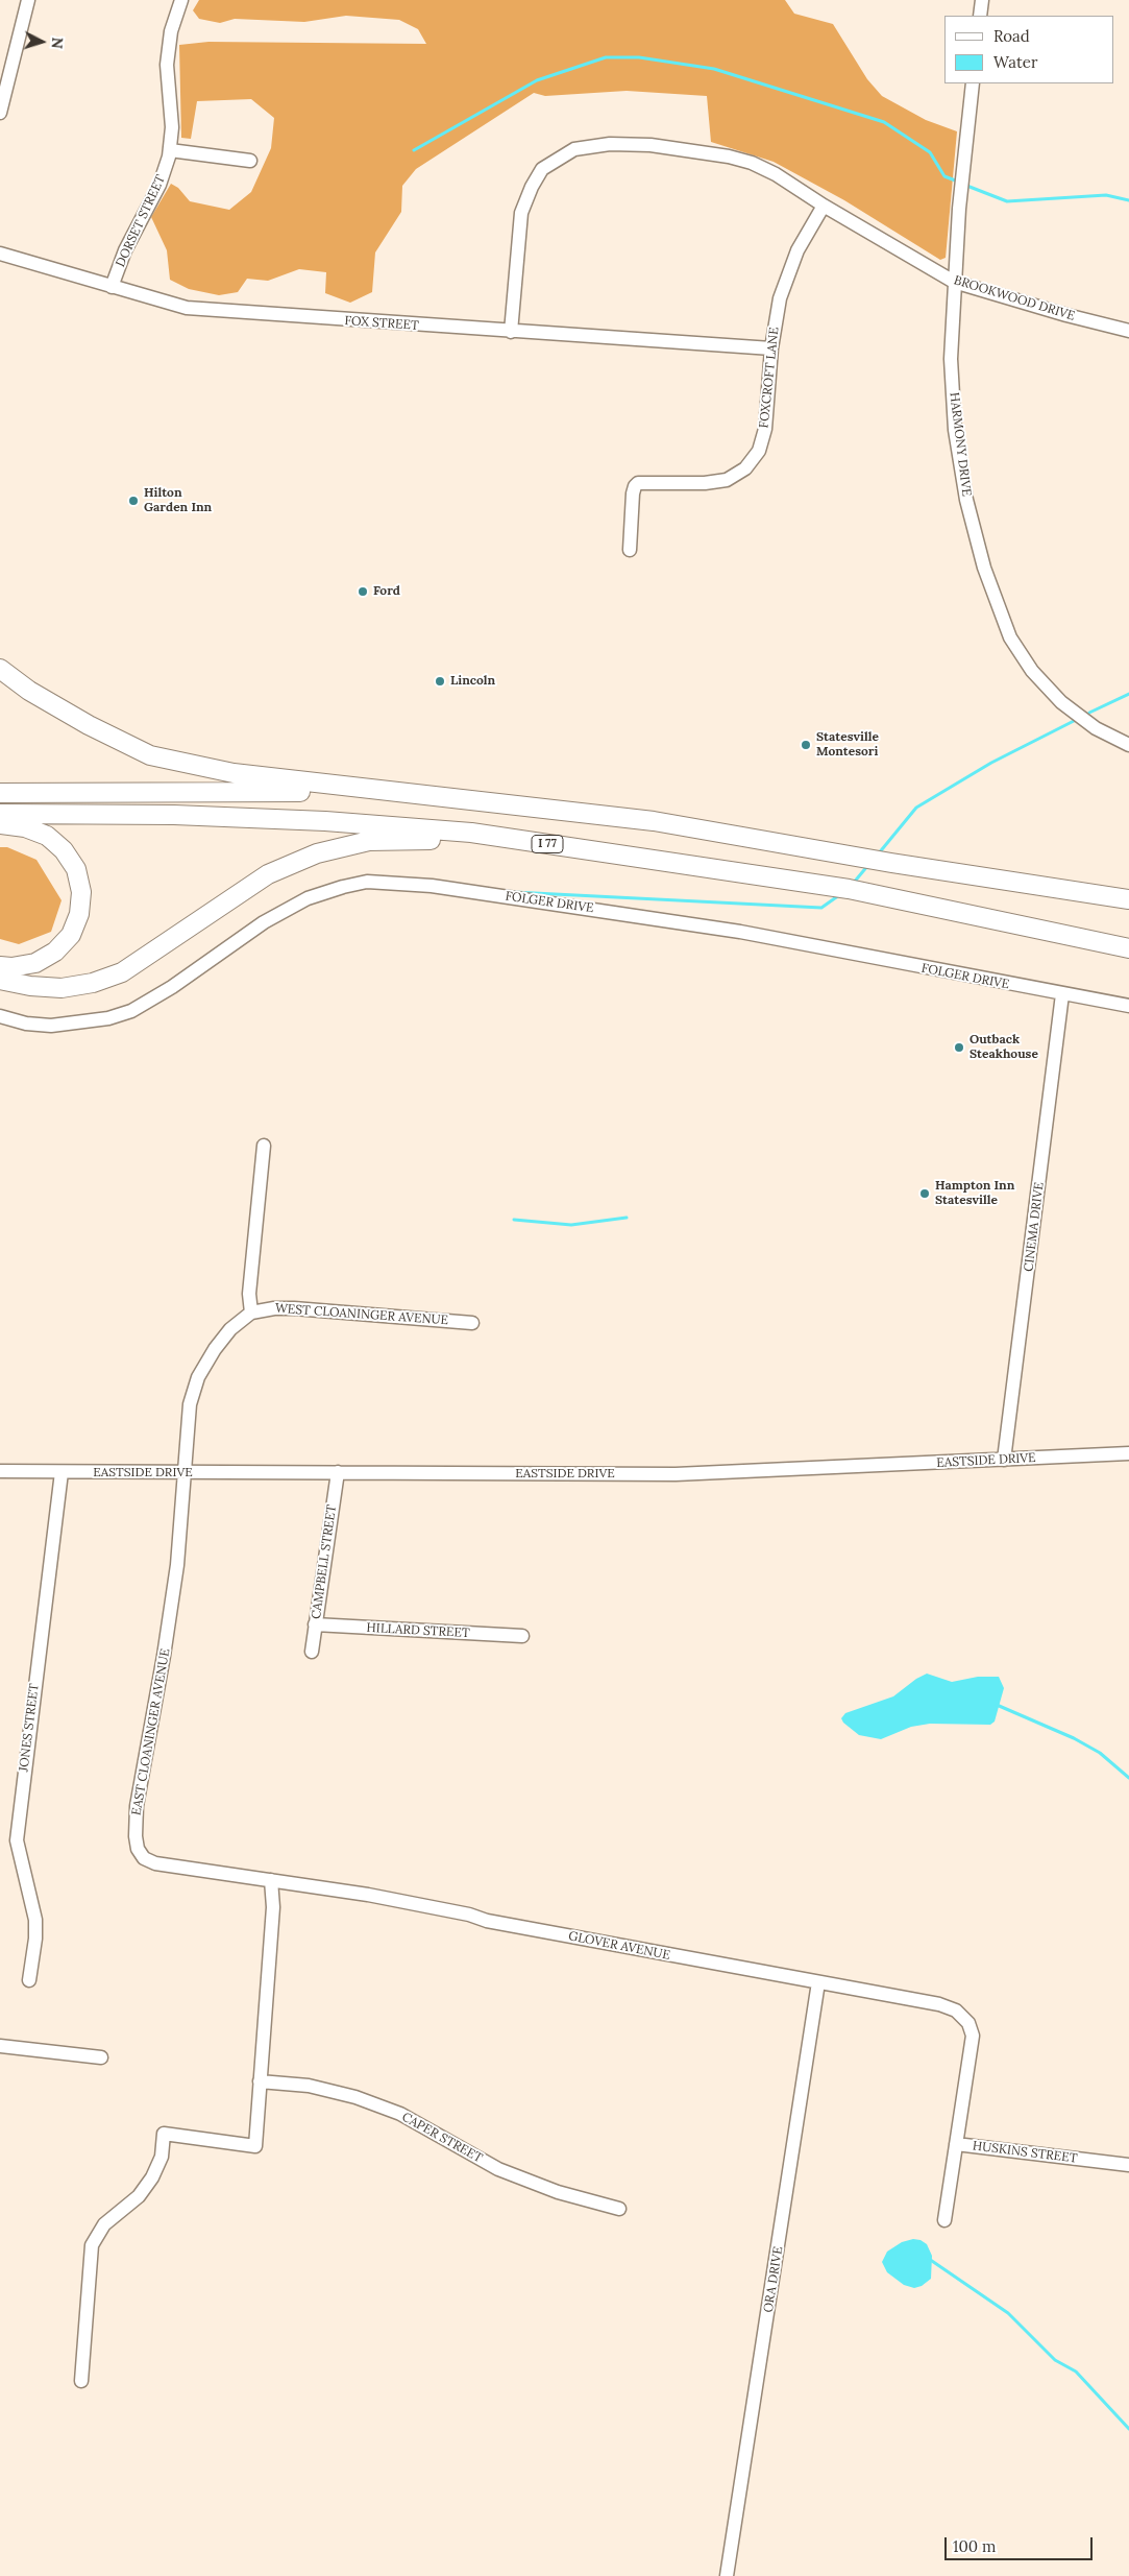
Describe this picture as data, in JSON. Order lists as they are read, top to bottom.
{
  "streets": {
    "highway": ["I 77"],
    "street": [
      "DORSET STREET",
      "BROOKWOOD DRIVE",
      "FOX STREET",
      "FOXCROFT LANE",
      "HARMONY DRIVE",
      "FOLGER DRIVE",
      "CINEMA DRIVE",
      "WEST CLOANINGER AVENUE",
      "EASTSIDE DRIVE",
      "CAMPBELL STREET",
      "HILLARD STREET",
      "JONES STREET",
      "EAST CLOANINGER AVENUE",
      "GLOVER AVENUE",
      "CAPER STREET",
      "HUSKINS STREET",
      "ORA DRIVE"
    ]
  },
  "crossings": [
    ["DORSET STREET", "FOX STREET"],
    ["BROOKWOOD DRIVE", "FOX STREET"],
    ["BROOKWOOD DRIVE", "FOXCROFT LANE"],
    ["BROOKWOOD DRIVE", "HARMONY DRIVE"],
    ["FOX STREET", "FOXCROFT LANE"],
    ["FOLGER DRIVE", "CINEMA DRIVE"],
    ["CINEMA DRIVE", "EASTSIDE DRIVE"],
    ["WEST CLOANINGER AVENUE", "EAST CLOANINGER AVENUE"],
    ["EASTSIDE DRIVE", "CAMPBELL STREET"],
    ["EASTSIDE DRIVE", "JONES STREET"],
    ["EASTSIDE DRIVE", "EAST CLOANINGER AVENUE"],
    ["CAMPBELL STREET", "HILLARD STREET"],
    ["EAST CLOANINGER AVENUE", "GLOVER AVENUE"],
    ["GLOVER AVENUE", "HUSKINS STREET"],
    ["GLOVER AVENUE", "ORA DRIVE"]
  ],
  "places": [
    "Hilton Garden Inn",
    "Ford",
    "Lincoln",
    "Statesville Montesori",
    "Outback Steakhouse",
    "Hampton Inn Statesville"
  ],
  "legend": ["Road", "Water"],
  "scale_bar": "100 m",
  "north": "right"
}
